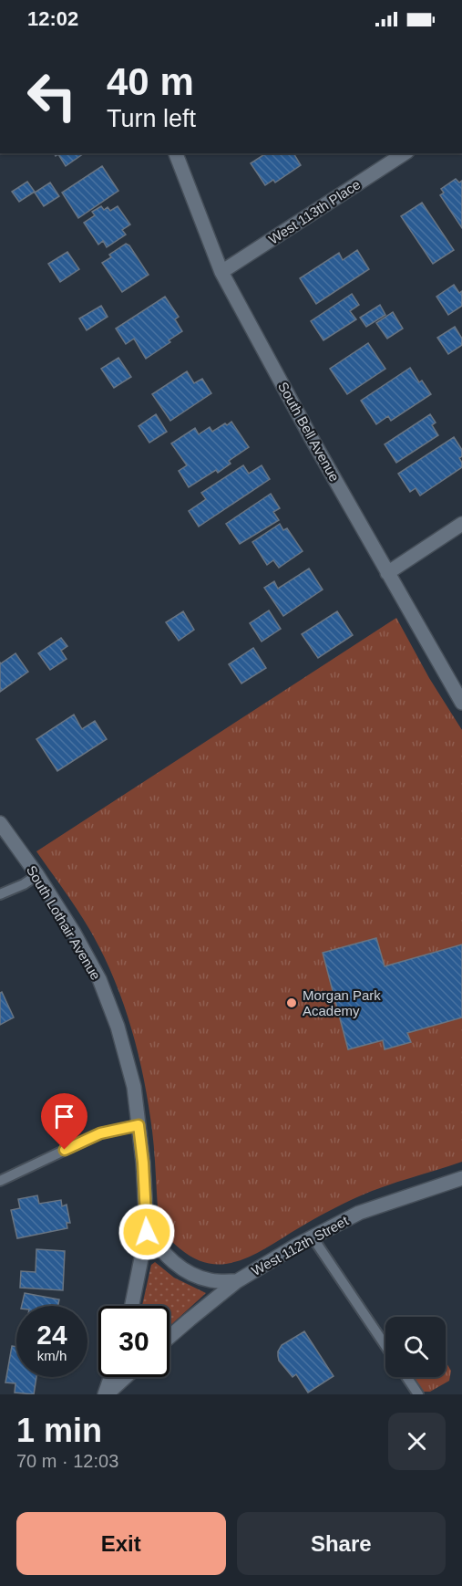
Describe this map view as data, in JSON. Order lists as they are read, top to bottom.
{
  "streets": {
    "street": [
      "West 113th Place",
      "South Bell Avenue",
      "South Lothair Avenue",
      "West 112th Street"
    ]
  },
  "crossings": [
    ["West 113th Place", "South Bell Avenue"]
  ],
  "places": ["Morgan Park Academy"],
  "page": {
    "status": "12:02",
    "turn": ["40 m", "Turn left"],
    "speed": "24 km/h",
    "limit": "30",
    "heading": ["1 min", "70 m · 12:03"],
    "buttons": ["Exit", "Share"]
  }
}
